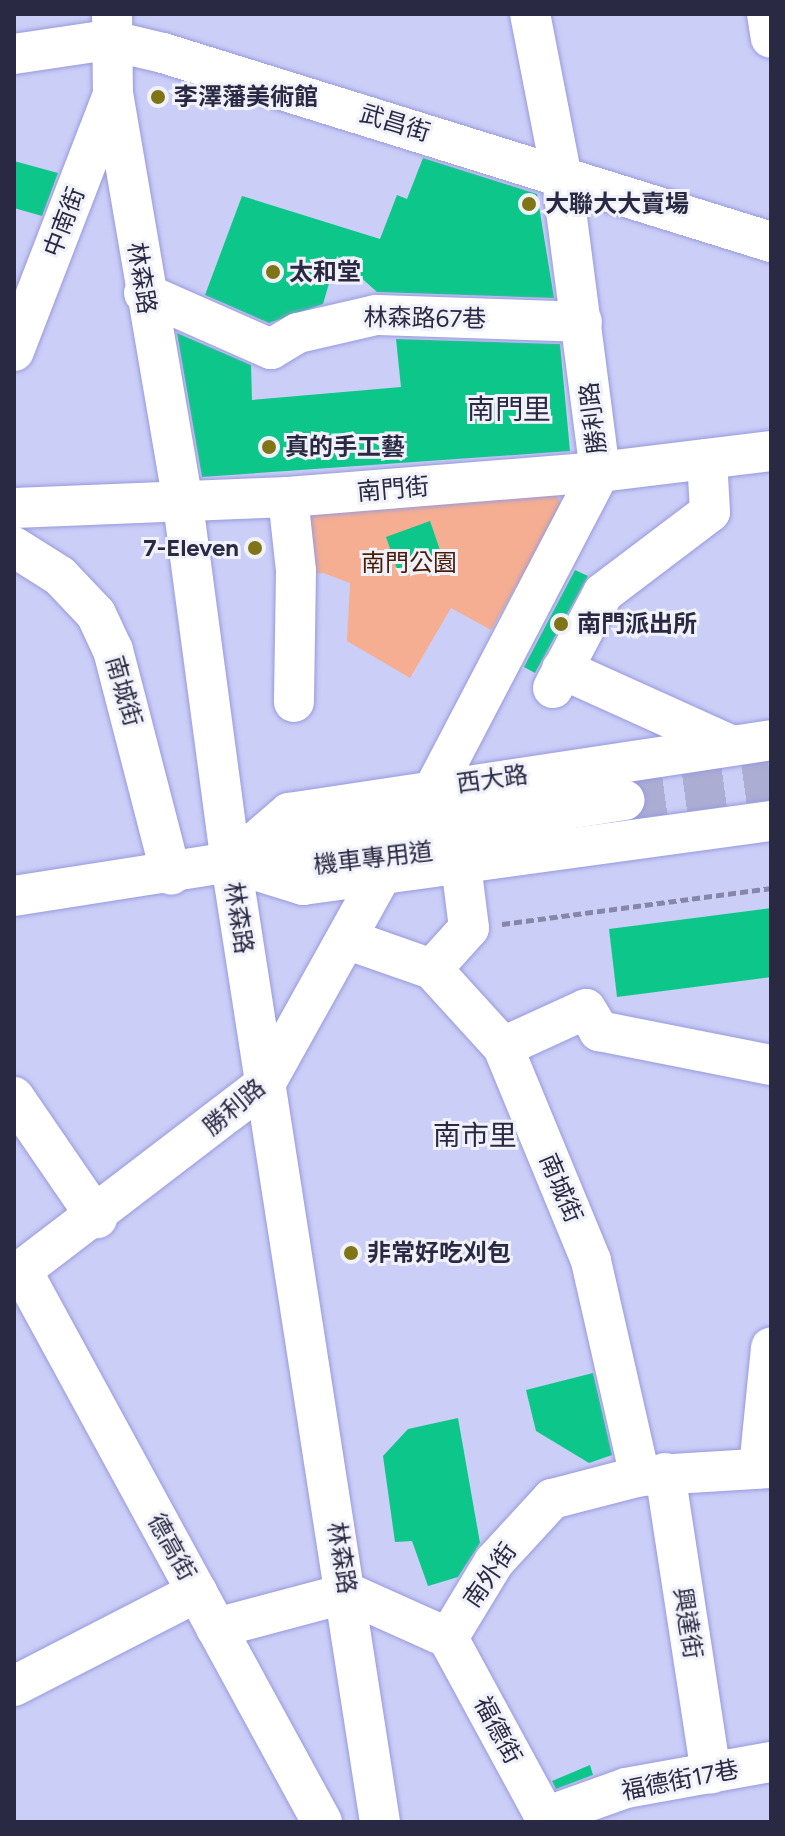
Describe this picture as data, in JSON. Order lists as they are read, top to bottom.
{
  "streets": {
    "street": [
      "武昌街",
      "中南街",
      "林森路",
      "林森路67巷",
      "勝利路",
      "南門街",
      "南城街",
      "西大路",
      "德高街",
      "南外街",
      "興達街",
      "福德街",
      "福德街17巷"
    ]
  },
  "crossings": [
    ["武昌街", "林森路"],
    ["武昌街", "勝利路"],
    ["中南街", "林森路"],
    ["林森路", "林森路67巷"],
    ["林森路", "勝利路"],
    ["林森路", "南門街"],
    ["林森路", "西大路"],
    ["林森路67巷", "勝利路"],
    ["勝利路", "南門街"],
    ["勝利路", "南城街"],
    ["勝利路", "西大路"],
    ["勝利路", "德高街"],
    ["南城街", "西大路"],
    ["南城街", "南外街"],
    ["南城街", "興達街"],
    ["南外街", "興達街"],
    ["南外街", "福德街"],
    ["興達街", "福德街17巷"],
    ["福德街", "福德街17巷"]
  ],
  "districts": ["南門里", "南市里"],
  "parks": ["南門公園"],
  "places": [
    "李澤藩美術館",
    "大聯大大賣場",
    "太和堂",
    "真的手工藝",
    "7-Eleven",
    "南門派出所",
    "非常好吃刈包"
  ]
}
